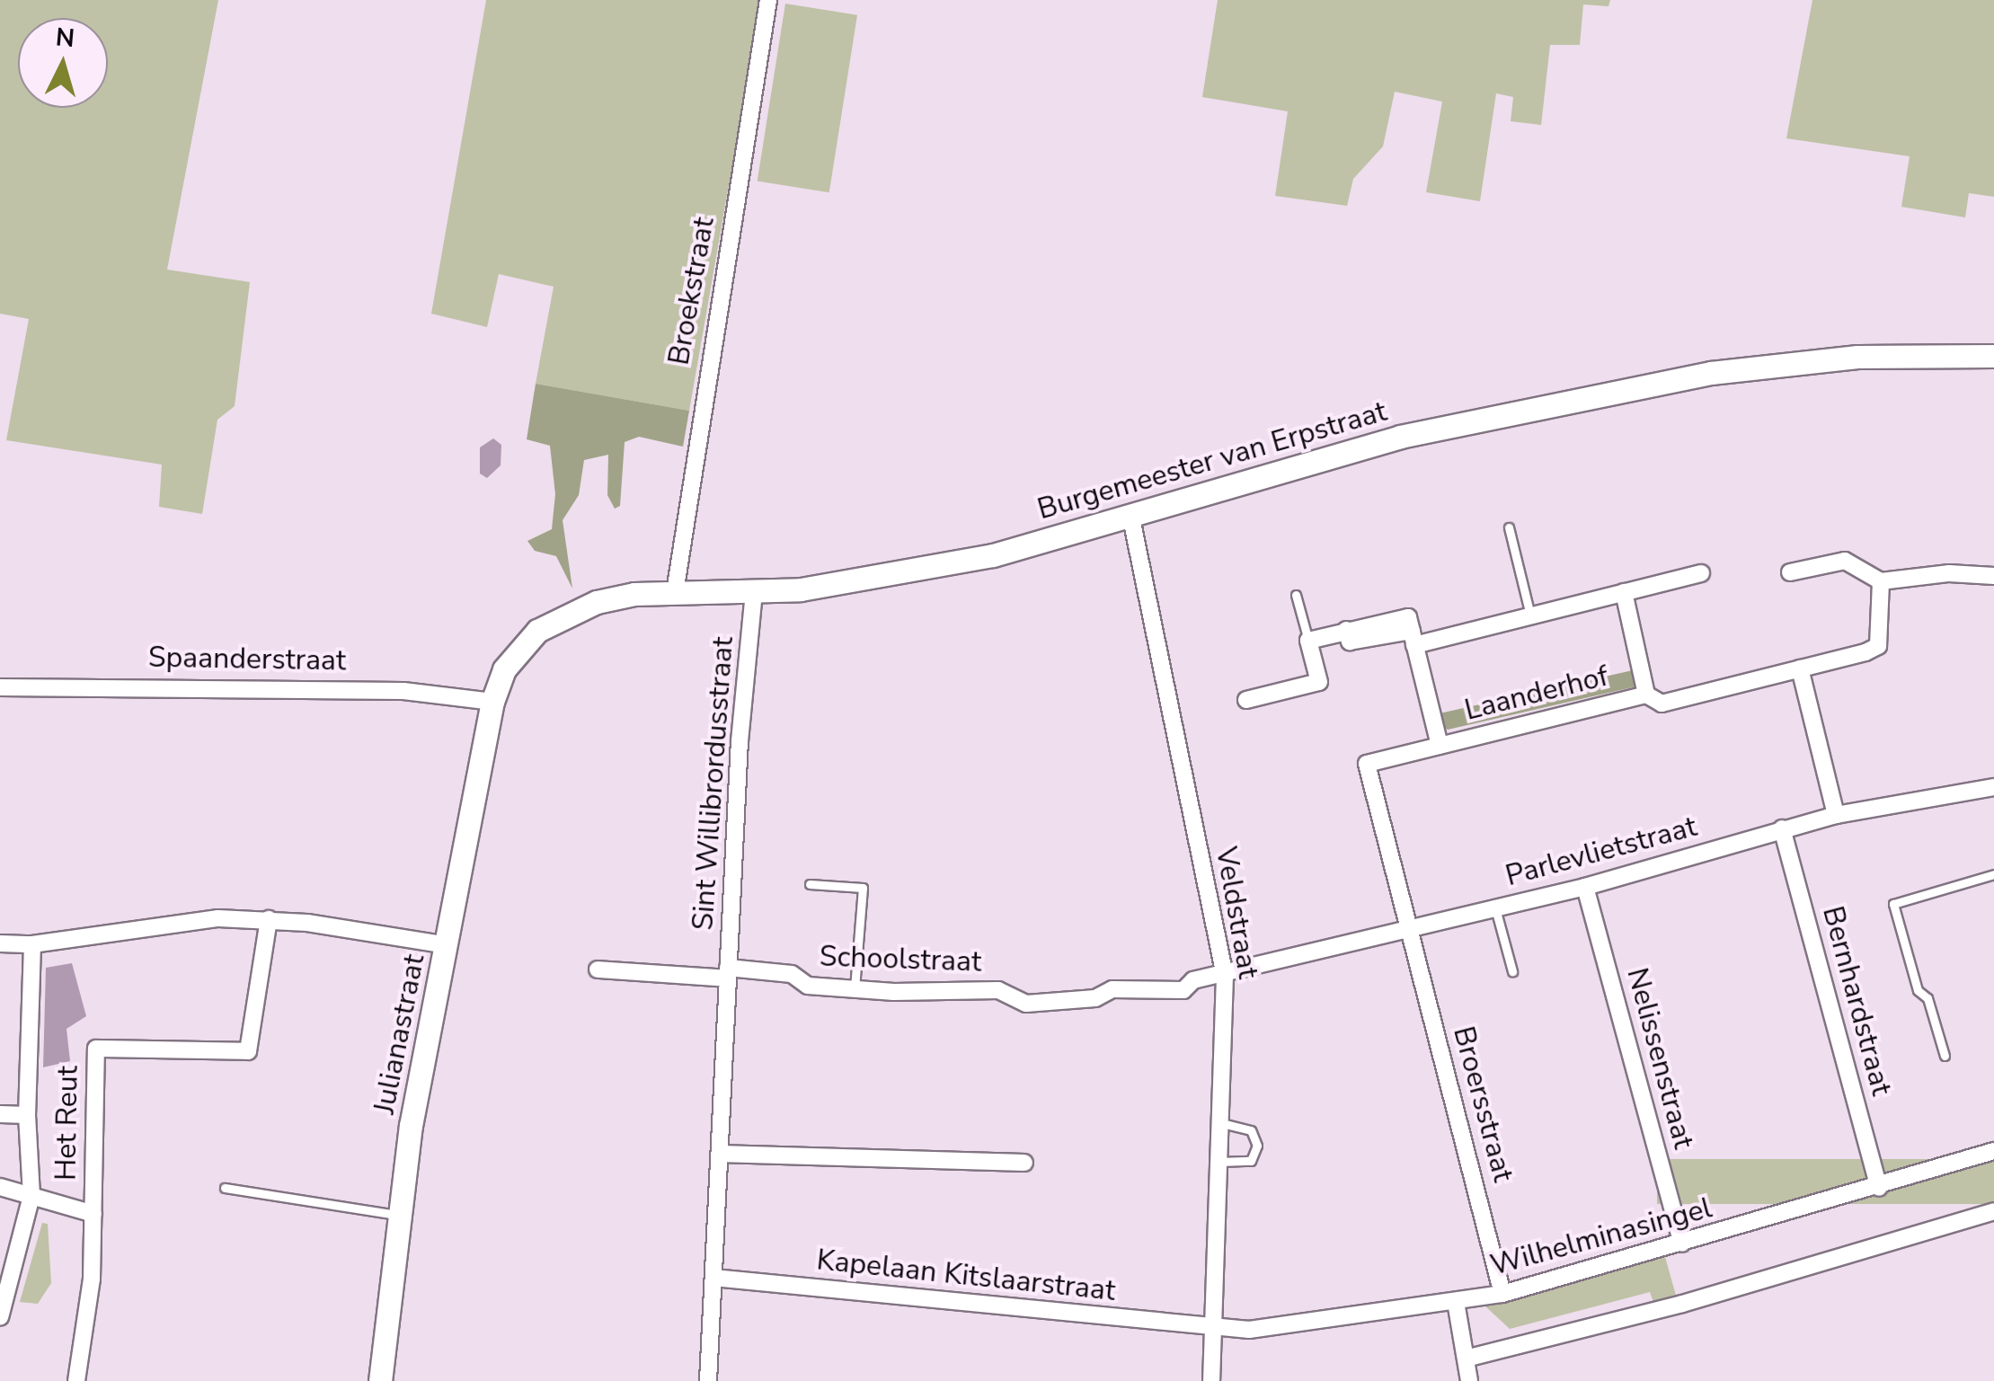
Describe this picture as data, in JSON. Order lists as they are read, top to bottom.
{
  "streets": {
    "street": [
      "Broekstraat",
      "Burgemeester van Erpstraat",
      "Spaanderstraat",
      "Laanderhof",
      "Sint Willibrordusstraat",
      "Parlevlietstraat",
      "Veldstraat",
      "Schoolstraat",
      "Bernhardstraat",
      "Julianastraat",
      "Nelissenstraat",
      "Broersstraat",
      "Het Reut",
      "Wilhelminasingel",
      "Kapelaan Kitslaarstraat"
    ]
  },
  "crossings": [
    ["Broekstraat", "Burgemeester van Erpstraat"],
    ["Burgemeester van Erpstraat", "Spaanderstraat"],
    ["Burgemeester van Erpstraat", "Sint Willibrordusstraat"],
    ["Burgemeester van Erpstraat", "Veldstraat"],
    ["Burgemeester van Erpstraat", "Julianastraat"],
    ["Spaanderstraat", "Julianastraat"],
    ["Laanderhof", "Parlevlietstraat"],
    ["Laanderhof", "Broersstraat"],
    ["Sint Willibrordusstraat", "Schoolstraat"],
    ["Sint Willibrordusstraat", "Kapelaan Kitslaarstraat"],
    ["Parlevlietstraat", "Veldstraat"],
    ["Parlevlietstraat", "Schoolstraat"],
    ["Parlevlietstraat", "Bernhardstraat"],
    ["Parlevlietstraat", "Nelissenstraat"],
    ["Parlevlietstraat", "Broersstraat"],
    ["Veldstraat", "Schoolstraat"],
    ["Veldstraat", "Wilhelminasingel"],
    ["Veldstraat", "Kapelaan Kitslaarstraat"],
    ["Bernhardstraat", "Wilhelminasingel"],
    ["Nelissenstraat", "Wilhelminasingel"],
    ["Broersstraat", "Wilhelminasingel"],
    ["Wilhelminasingel", "Kapelaan Kitslaarstraat"]
  ],
  "north": "top"
}
